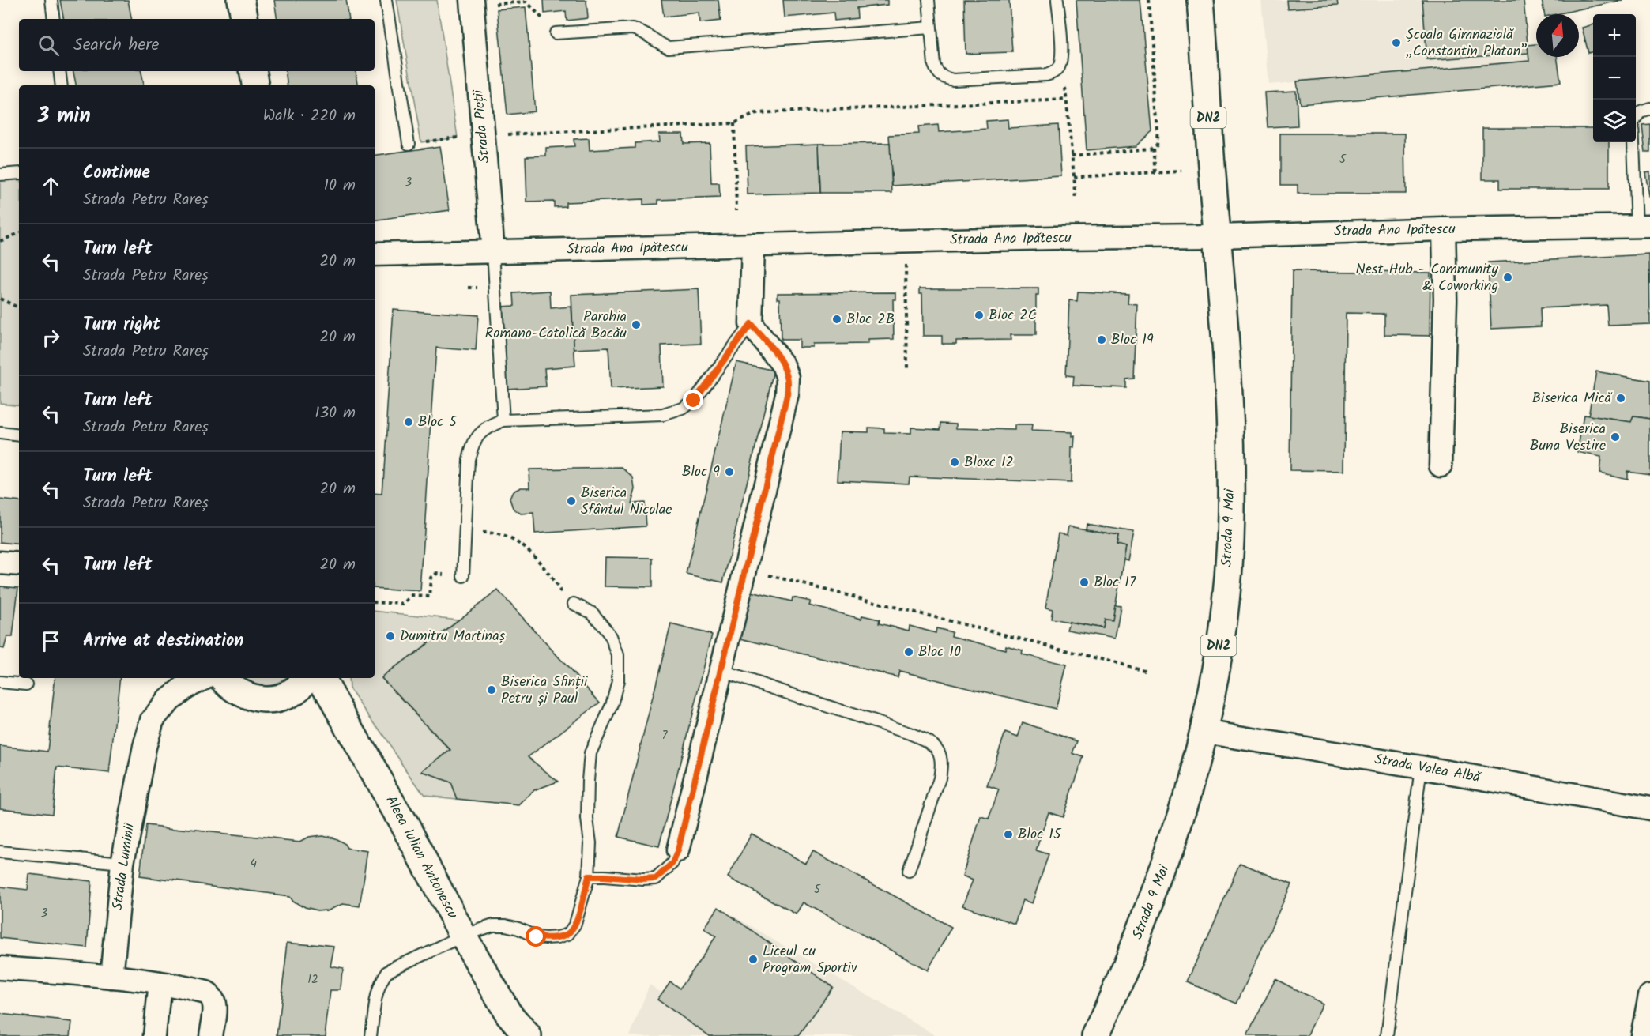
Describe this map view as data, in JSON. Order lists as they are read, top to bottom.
{
  "streets": {
    "main road": ["DN2", "Strada 9 Mai", "Aleea Iulian Antonescu"],
    "street": [
      "Strada Pieții",
      "Strada Ana Ipătescu",
      "Strada Valea Albă",
      "Strada Luminii"
    ]
  },
  "crossings": [
    ["Strada Pieții", "Strada Ana Ipătescu"],
    ["Strada Ana Ipătescu", "Strada 9 Mai"],
    ["Strada 9 Mai", "Strada Valea Albă"]
  ],
  "places": [
    "Școala Gimnazială „Constantin Platon”",
    "Nest Hub - Community & Coworking",
    "Bloc 2C",
    "Bloc 2B",
    "Parohia Romano-Catolică Bacău",
    "Bloc 19",
    "Biserica Mică",
    "Bloc 5",
    "Biserica Buna Vestire",
    "Bloxc 12",
    "Bloc 9",
    "Biserica Sfântul Nicolae",
    "Bloc 17",
    "Dumitru Martinaș",
    "Bloc 10",
    "Biserica Sfinții Petru și Paul",
    "Bloc 15",
    "Liceul cu Program Sportiv"
  ],
  "house_numbers": [
    "5",
    "3",
    "7",
    "4",
    "5",
    "3",
    "12"
  ],
  "north": "top",
  "page": {
    "map_buttons": ["+", "−"],
    "search": "Search here",
    "heading": ["3 min", "Walk · 220 m"],
    "list": [
      ["Continue", "Strada Petru Rareș", "10 m"],
      ["Turn left", "Strada Petru Rareș", "20 m"],
      ["Turn right", "Strada Petru Rareș", "20 m"],
      ["Turn left", "Strada Petru Rareș", "130 m"],
      ["Turn left", "Strada Petru Rareș", "20 m"],
      ["Turn left", "20 m"],
      "Arrive at destination"
    ]
  }
}
